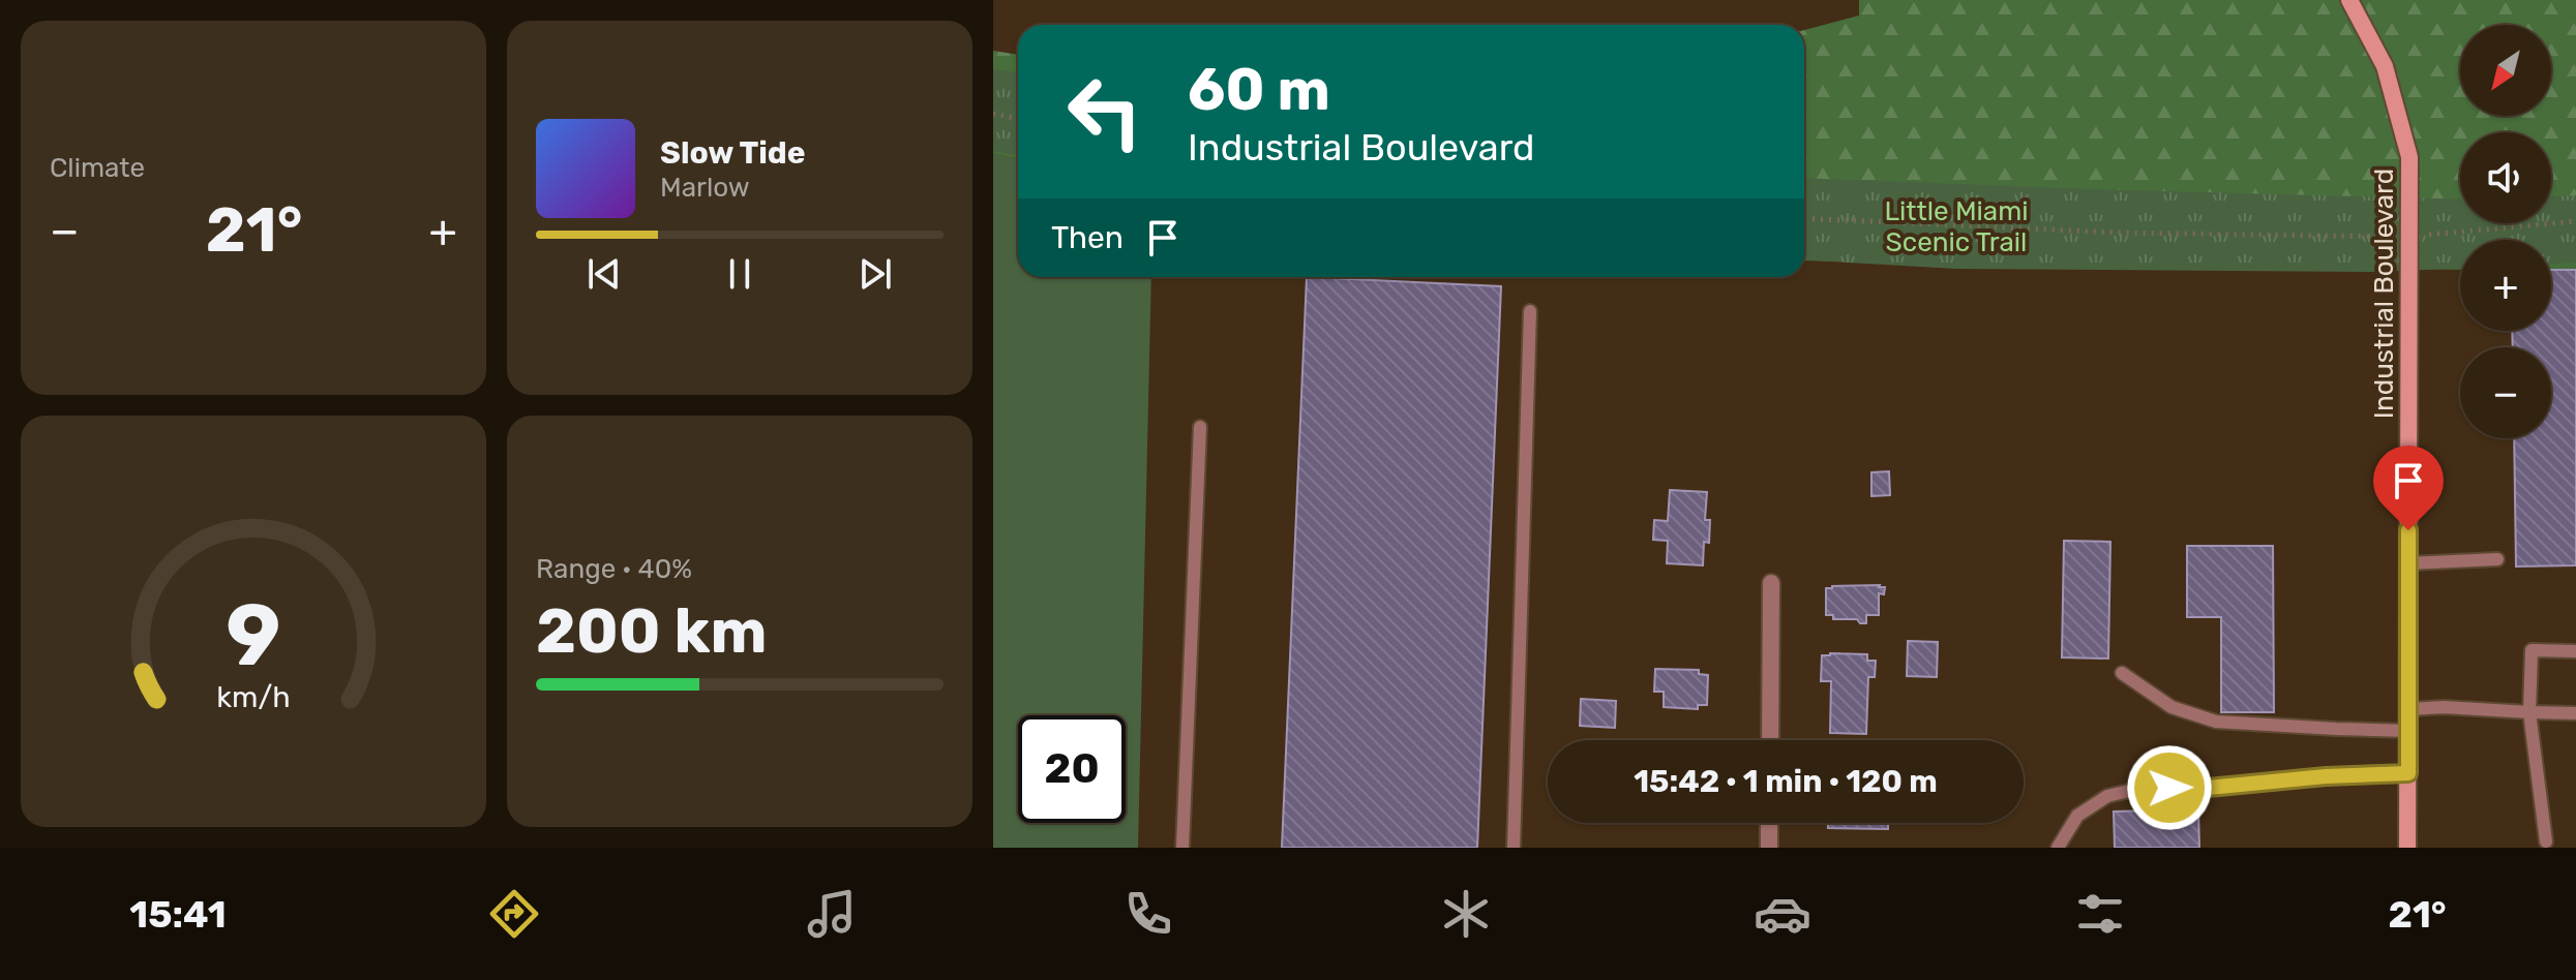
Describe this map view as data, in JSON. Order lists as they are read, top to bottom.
{
  "streets": {
    "street": ["Industrial Boulevard"]
  },
  "parks": ["Little Miami Scenic Trail"],
  "north": "bottom left",
  "page": {
    "tile": [
      "Climate",
      ["Range · 40%", "200 km"]
    ],
    "map_buttons": ["+", "−"],
    "turn": ["60 m", "Industrial Boulevard"],
    "song": ["Slow Tide", "Marlow"],
    "heat": ["−", "21°", "+"],
    "then": "Then",
    "limit": "20",
    "trip": "15:42 · 1 min · 120 m",
    "tabs": ["15:41", "21°"],
    "gauge": ["9", "km/h"]
  }
}
